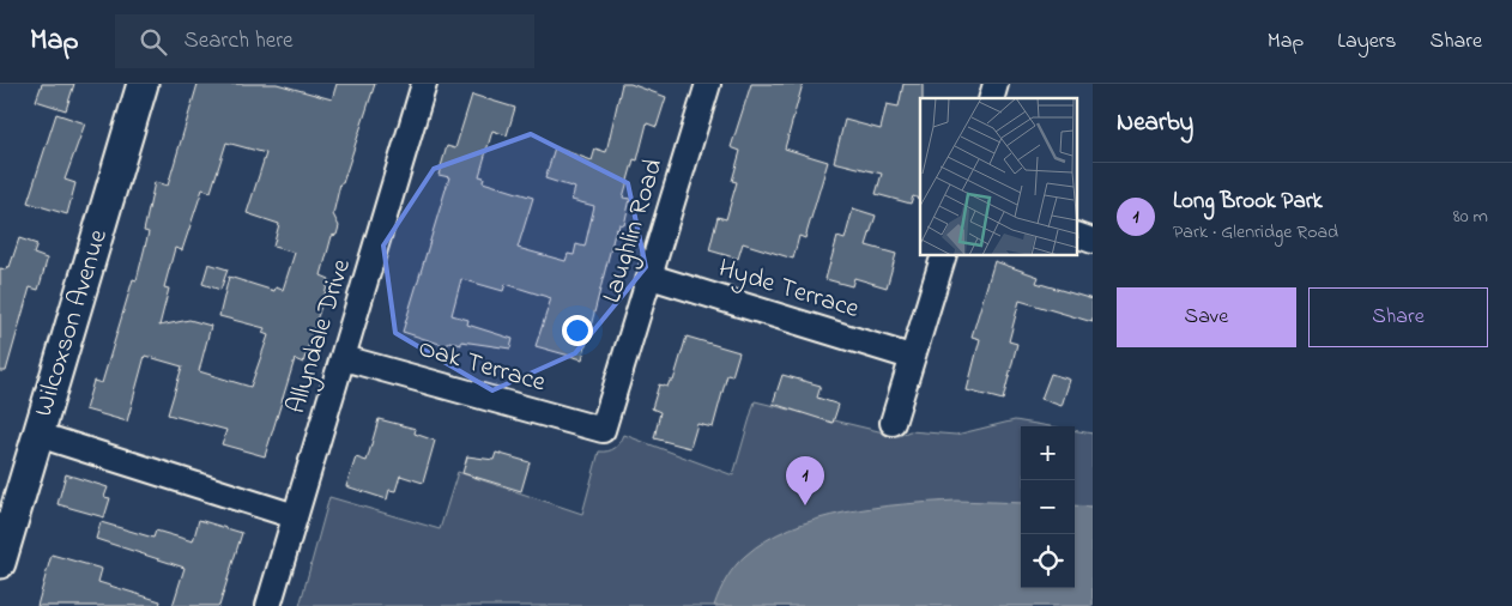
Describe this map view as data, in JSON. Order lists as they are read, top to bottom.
{
  "streets": {
    "street": [
      "Laughlin Road",
      "Hyde Terrace",
      "Wilcoxson Avenue",
      "Allyndale Drive",
      "Oak Terrace"
    ]
  },
  "crossings": [
    ["Laughlin Road", "Hyde Terrace"],
    ["Laughlin Road", "Oak Terrace"],
    ["Allyndale Drive", "Oak Terrace"]
  ],
  "page": {
    "header": "Map",
    "search": "Search here",
    "nav": ["Map", "Layers", "Share"],
    "heading": "Nearby",
    "list": [
      {
        "mark": "1",
        "name": "Long Brook Park",
        "note": "Park · Glenridge Road",
        "value": "80 m"
      }
    ],
    "buttons": ["Save", "Share"],
    "map_buttons": ["+", "−"],
    "pins": "1"
  }
}
